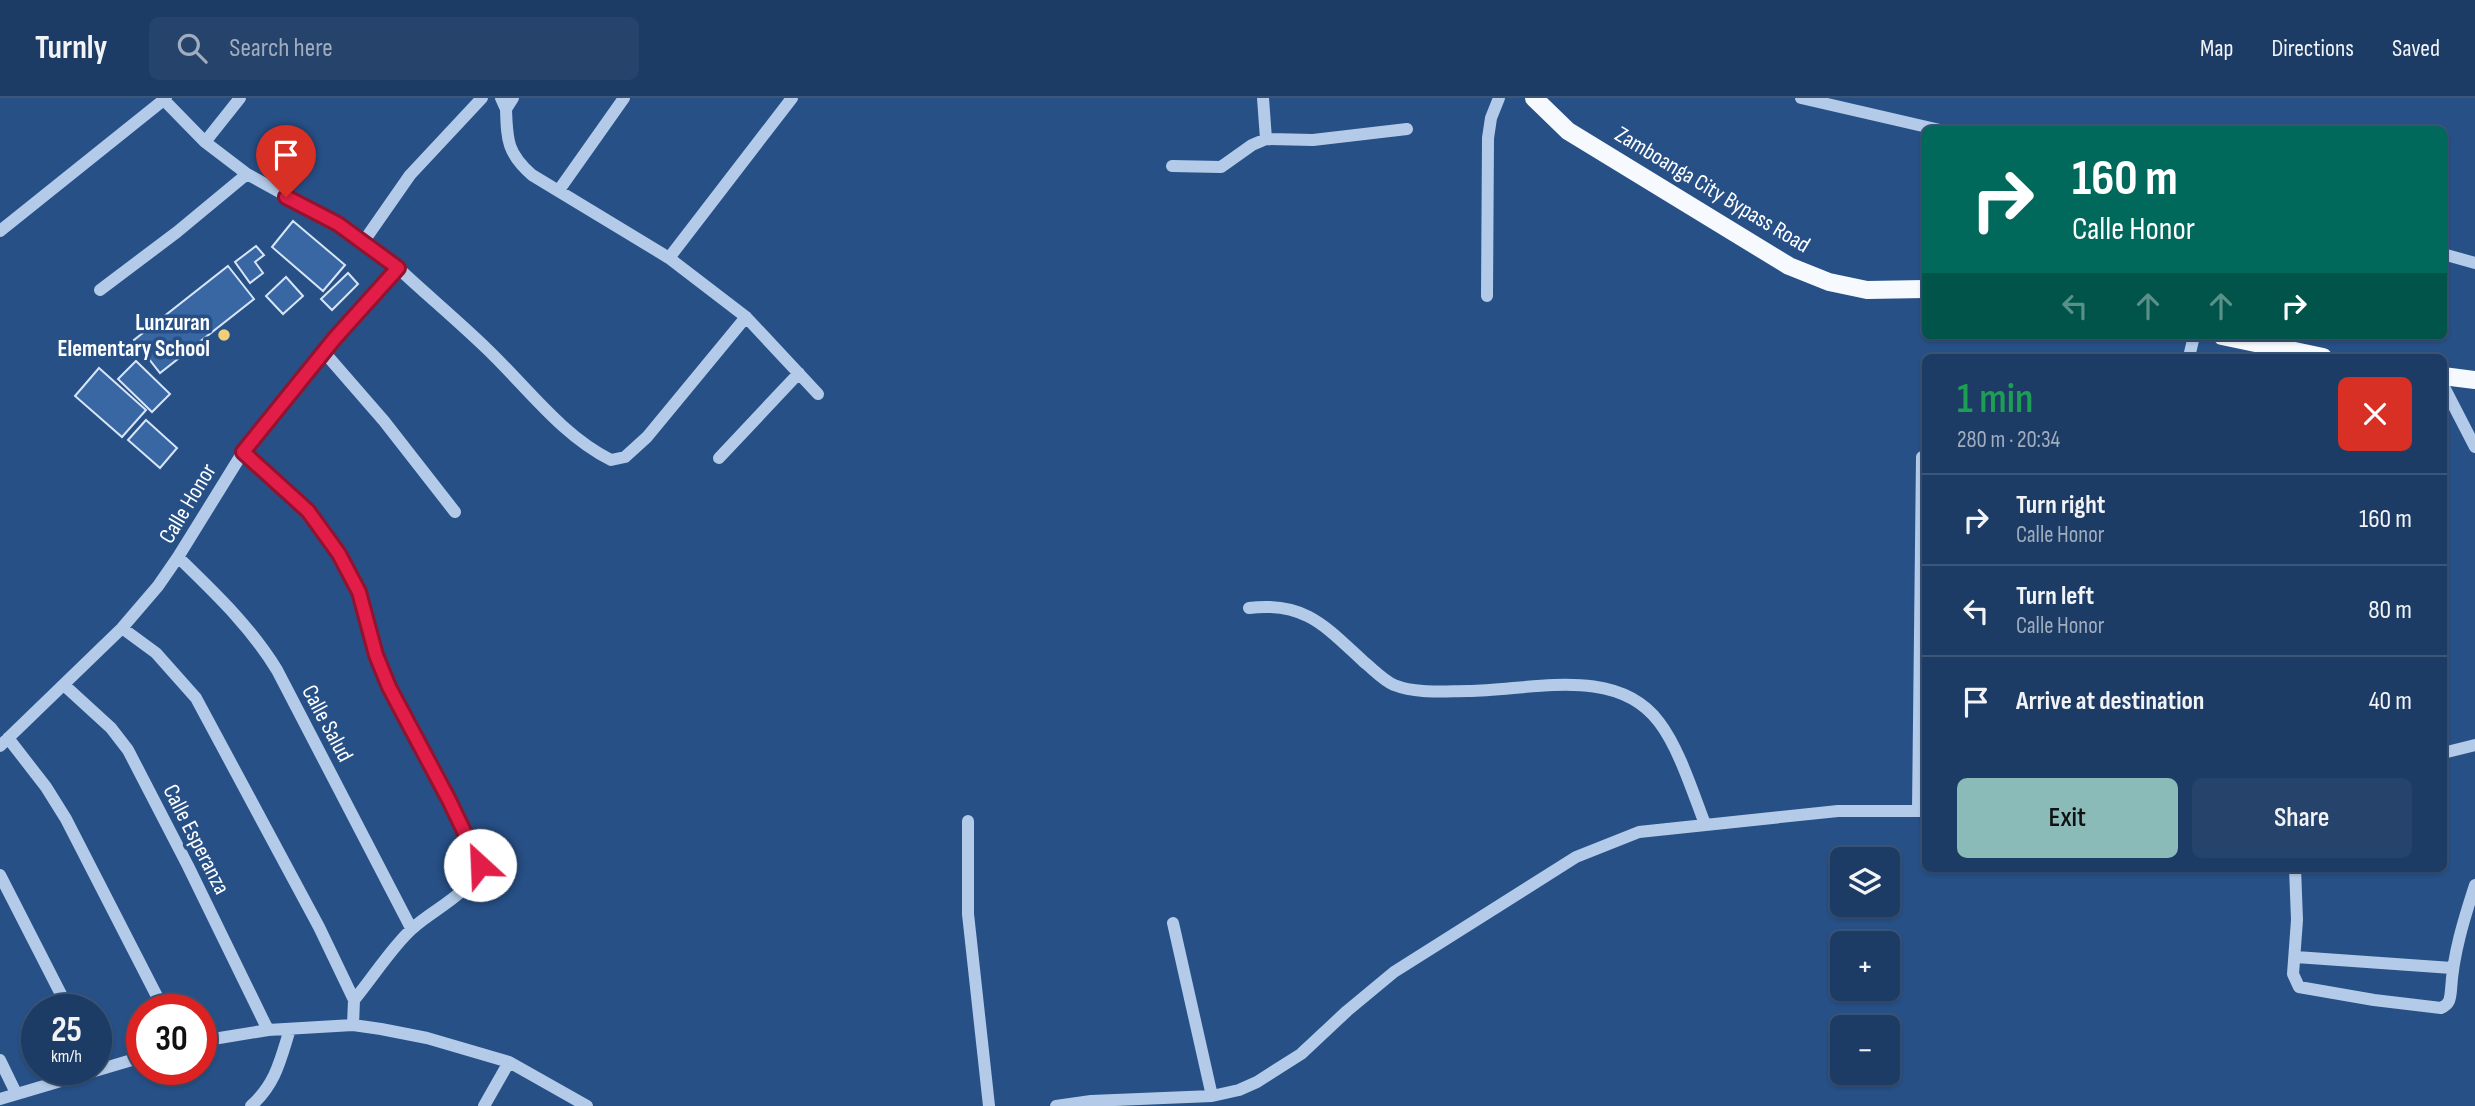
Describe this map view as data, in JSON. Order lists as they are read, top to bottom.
{
  "streets": {
    "main road": ["Zamboanga City Bypass Road"],
    "street": ["Calle Honor", "Calle Salud", "Calle Esperanza"]
  },
  "crossings": [
    ["Calle Honor", "Calle Salud"],
    ["Calle Honor", "Calle Esperanza"]
  ],
  "places": ["Lunzuran Elementary School"],
  "page": {
    "header": "Turnly",
    "search": "Search here",
    "nav": ["Map", "Directions", "Saved"],
    "turn": ["160 m", "Calle Honor"],
    "heading": ["1 min", "280 m · 20:34"],
    "list": [
      {
        "name": "Turn right",
        "note": "Calle Honor",
        "value": "160 m"
      },
      {
        "name": "Turn left",
        "note": "Calle Honor",
        "value": "80 m"
      },
      {
        "name": "Arrive at destination",
        "value": "40 m"
      }
    ],
    "buttons": ["Exit", "Share"],
    "map_buttons": ["+", "−"],
    "speed": "25 km/h",
    "limit": "30"
  }
}
